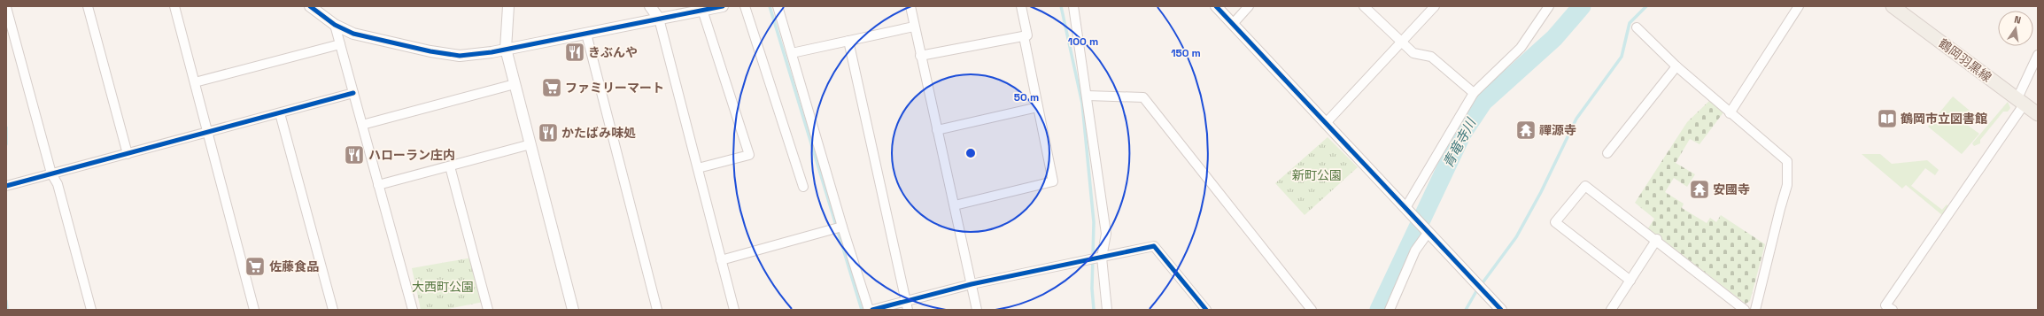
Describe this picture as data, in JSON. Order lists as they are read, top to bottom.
{
  "streets": {
    "main road": ["鶴岡羽黒線"]
  },
  "water": ["青竜寺川"],
  "parks": ["新町公園", "大西町公園"],
  "places": {
    "restaurant": ["きぶんや", "かたばみ味処", "ハローラン庄内"],
    "supermarket": ["ファミリーマート", "佐藤食品"],
    "library": ["鶴岡市立図書館"],
    "temple": ["禪源寺", "安國寺"]
  },
  "north": "top",
  "rings": ["100 m", "150 m", "50 m"]
}
